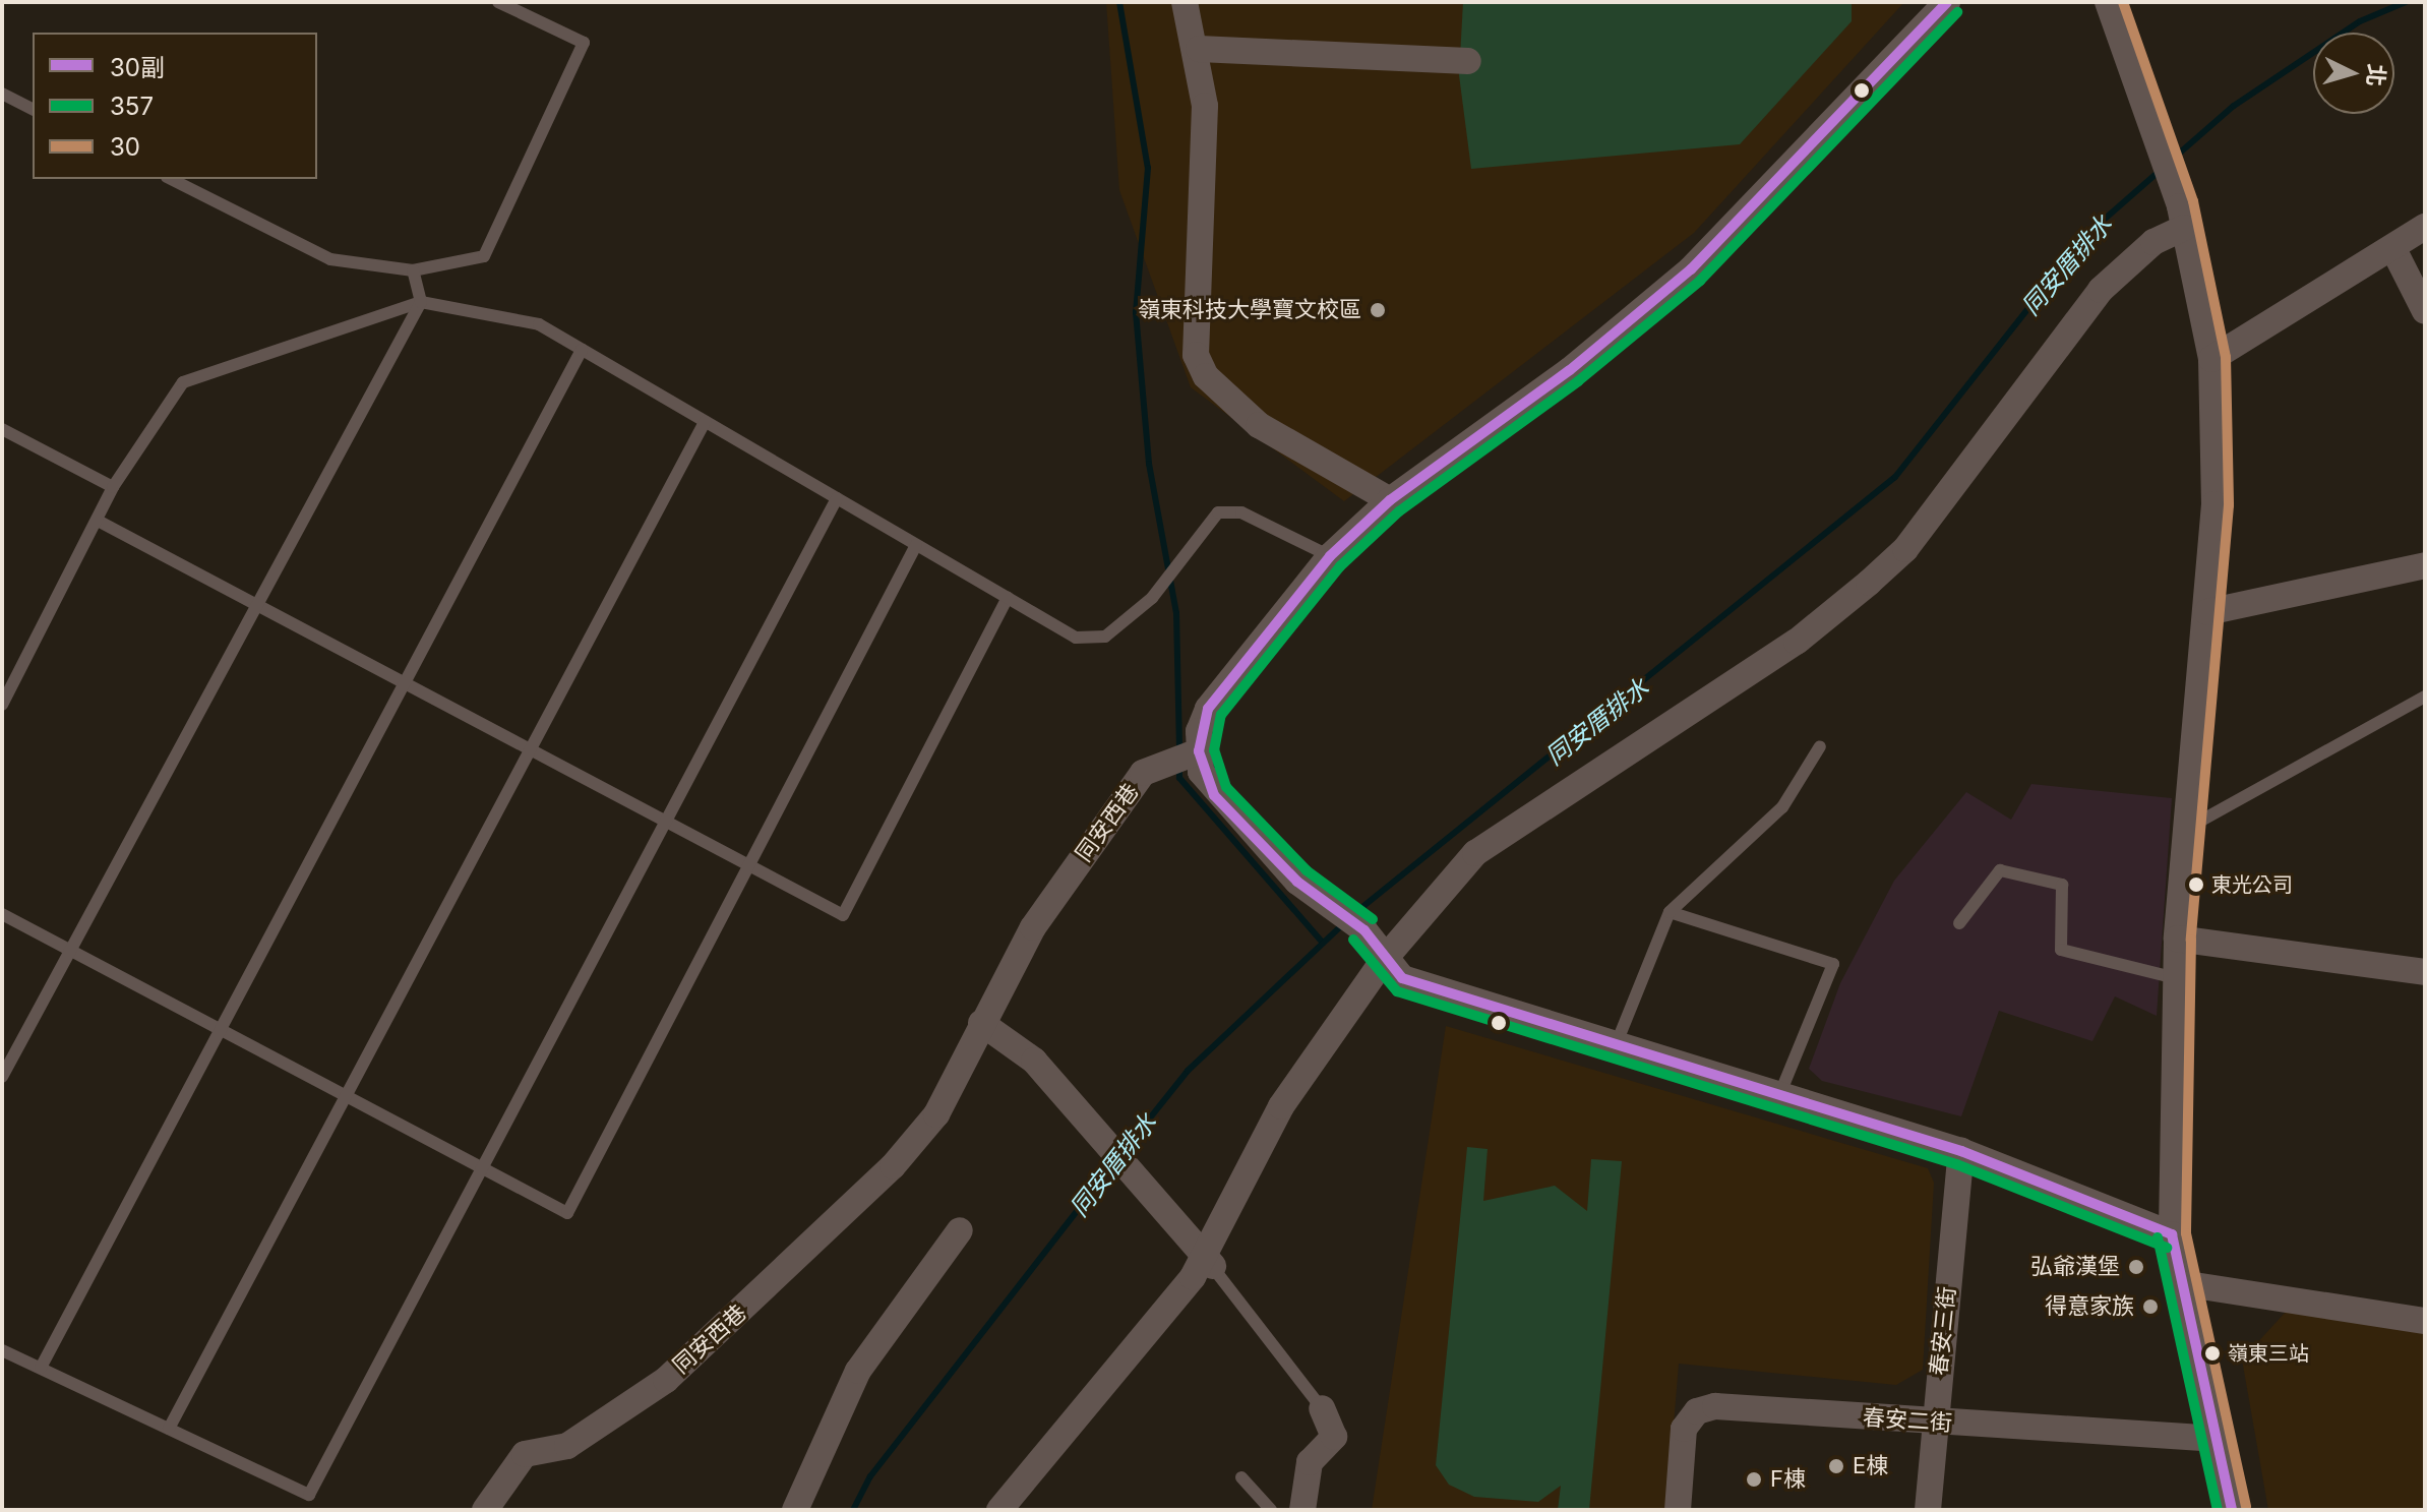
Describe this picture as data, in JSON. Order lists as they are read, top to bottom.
{
  "streets": {
    "street": ["同安西巷", "春安三街", "春安二街"]
  },
  "crossings": [
    ["春安三街", "春安二街"]
  ],
  "water": ["同安厝排水"],
  "places": [
    "嶺東科技大學寶文校區",
    "東光公司",
    "弘爺漢堡",
    "得意家族",
    "嶺東三站",
    "E棟",
    "F棟"
  ],
  "lines": ["transit line 30副", "transit line 30", "transit line 357"],
  "legend": ["30副", "357", "30"],
  "north": "right"
}
